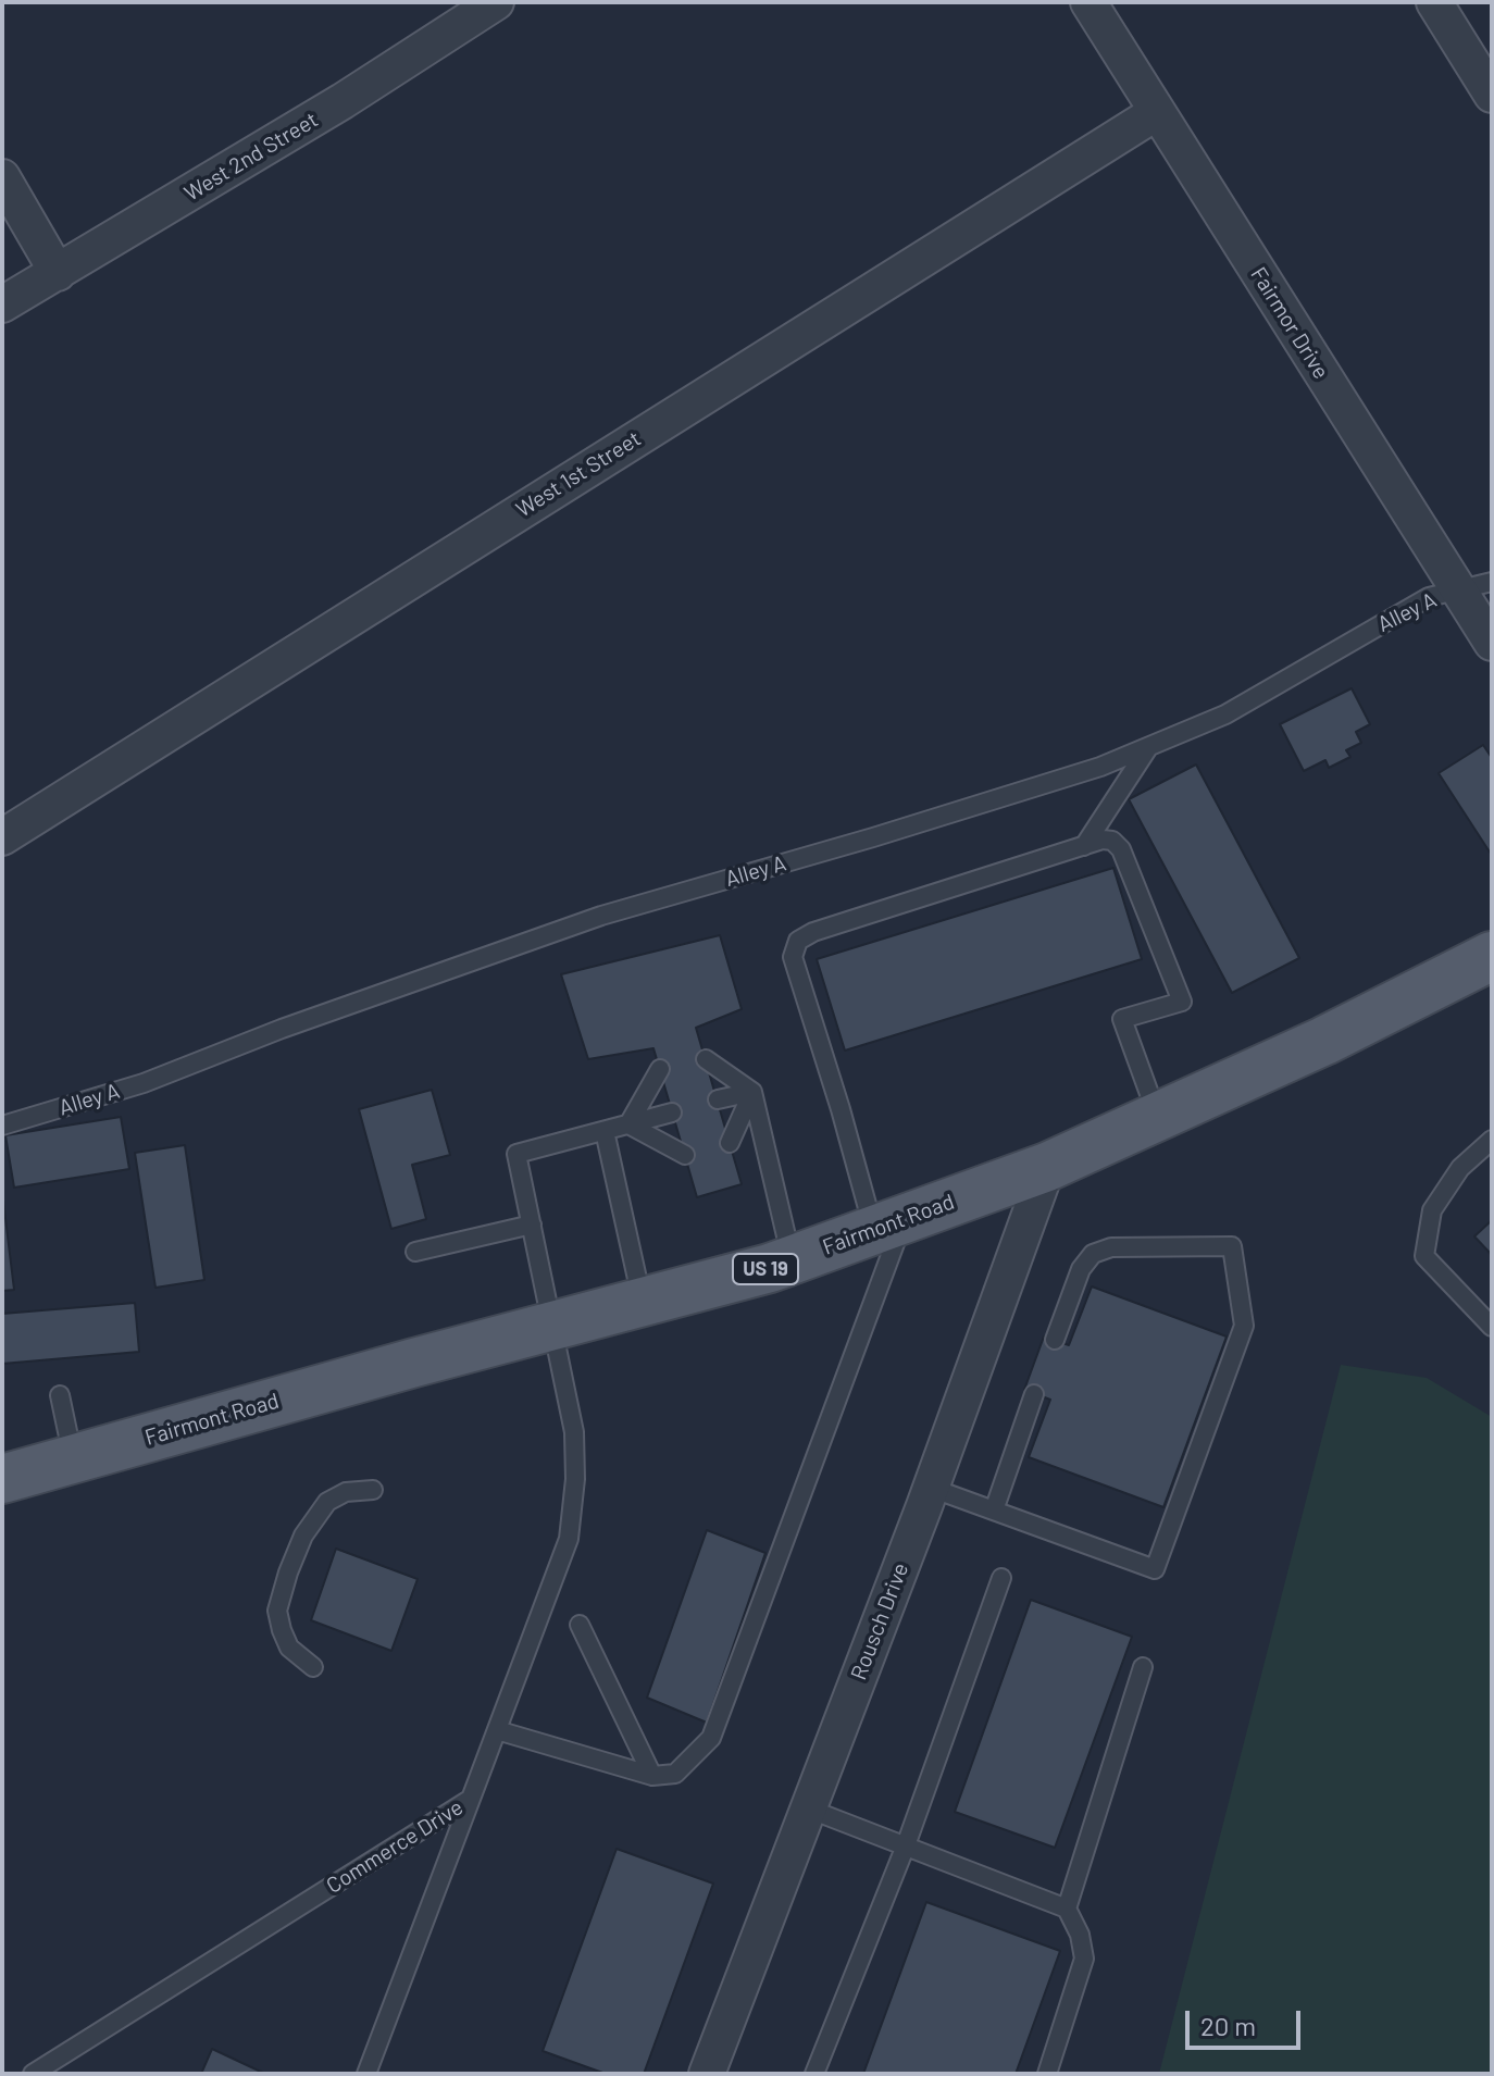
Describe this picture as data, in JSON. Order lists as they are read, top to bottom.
{
  "streets": {
    "main road": ["Fairmont Road", "US 19"],
    "street": [
      "West 2nd Street",
      "Fairmor Drive",
      "West 1st Street",
      "Rousch Drive"
    ],
    "lane": ["Alley A", "Commerce Drive"]
  },
  "crossings": [
    ["Fairmor Drive", "West 1st Street"],
    ["Fairmor Drive", "Alley A"],
    ["Fairmont Road", "Rousch Drive"],
    ["Fairmont Road", "Commerce Drive"]
  ],
  "scale_bar": "20 m"
}
